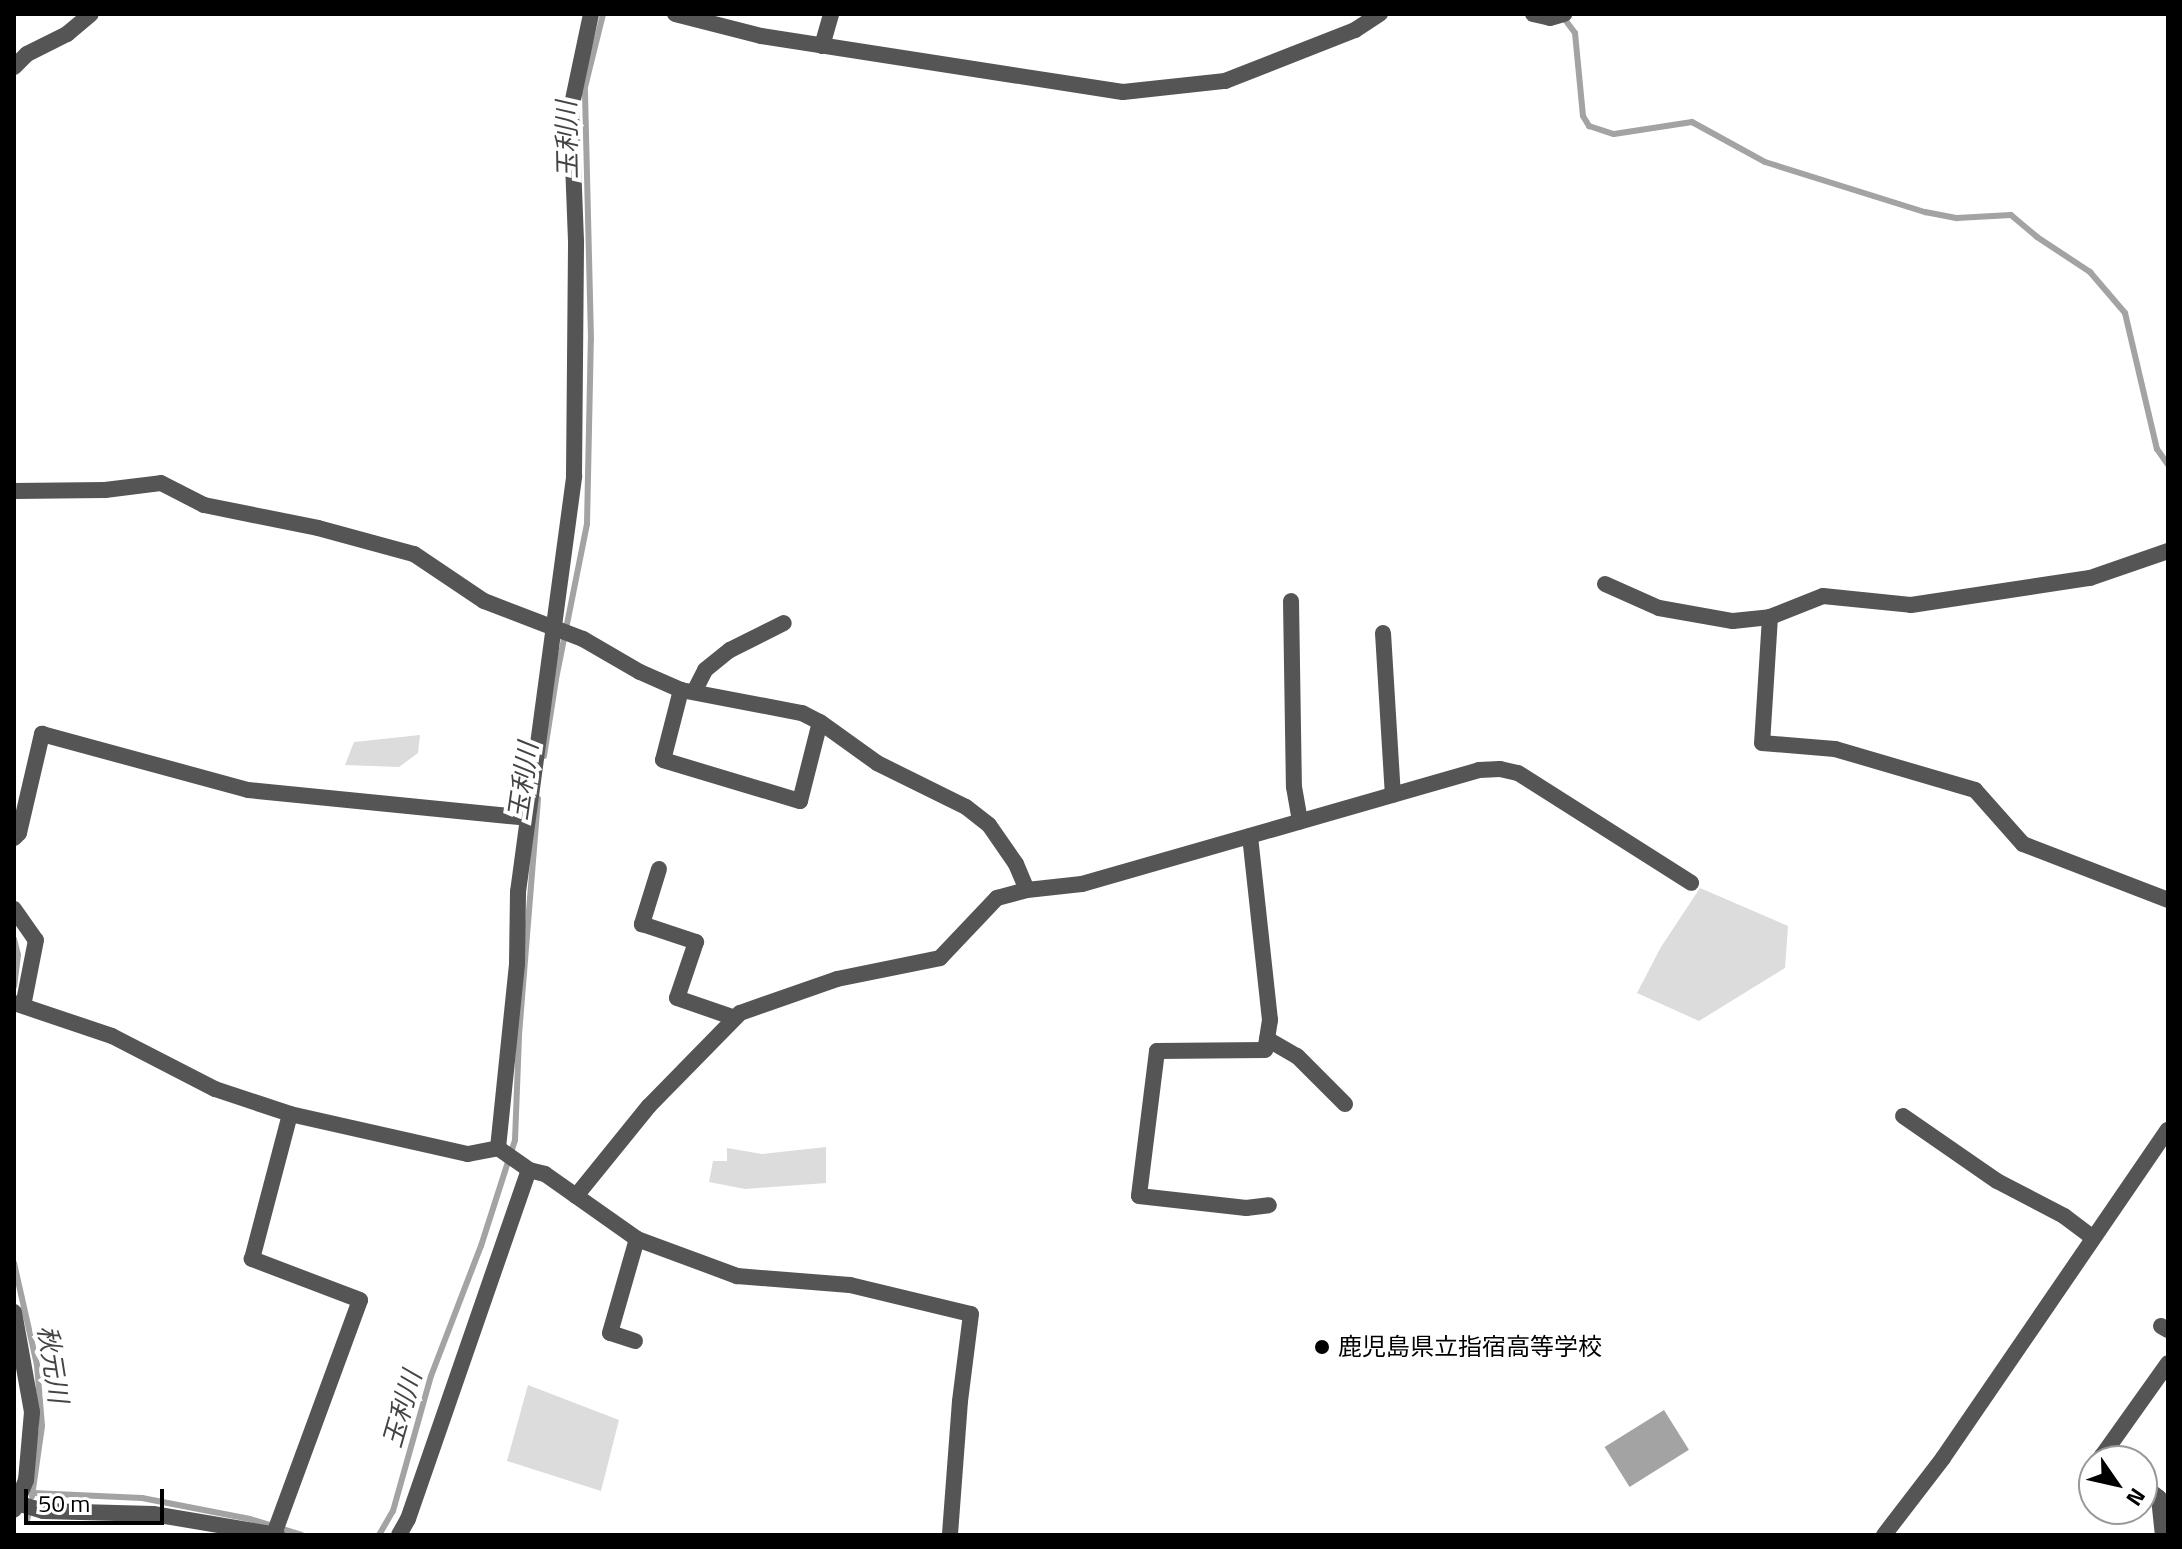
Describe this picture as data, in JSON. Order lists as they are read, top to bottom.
{
  "water": ["玉利川", "秋元川"],
  "places": ["鹿児島県立指宿高等学校"],
  "scale_bar": "50 m",
  "north": "bottom right"
}
